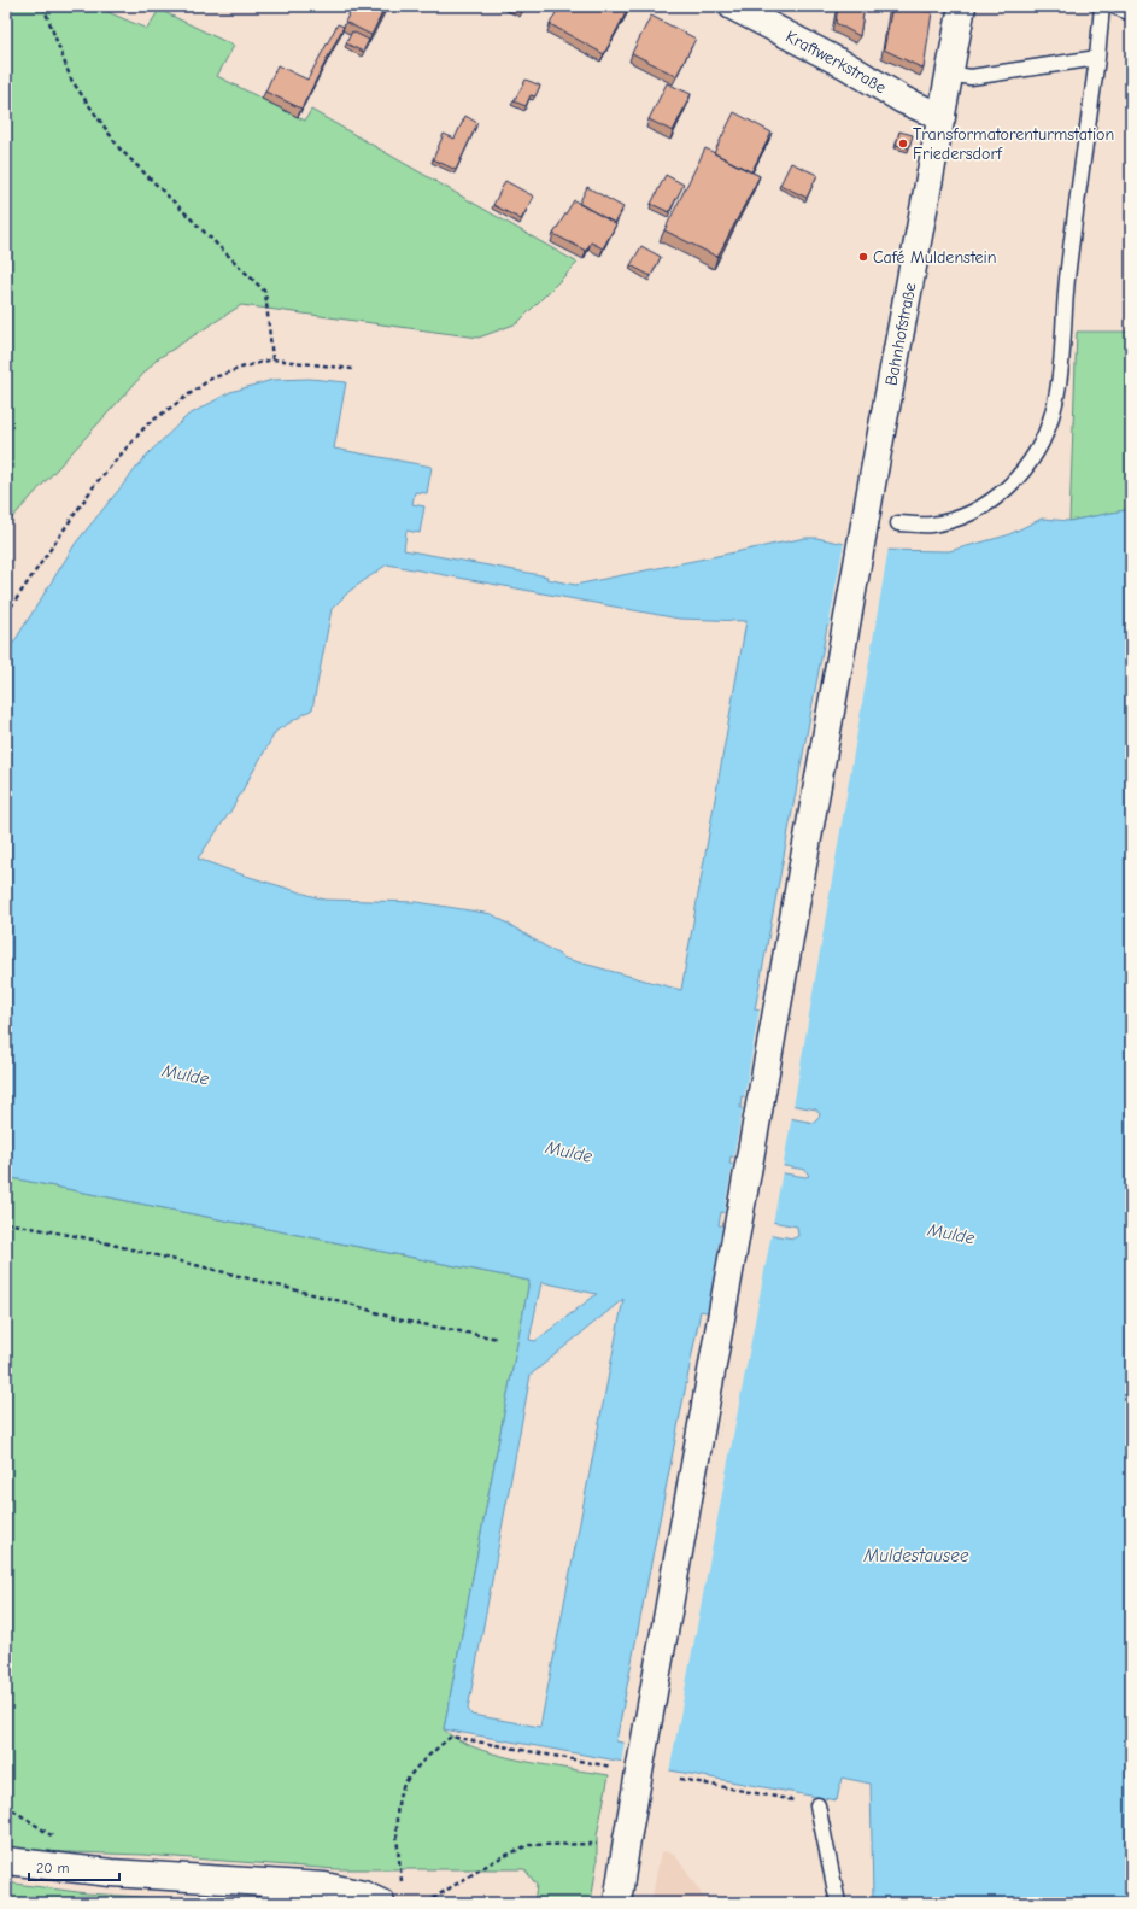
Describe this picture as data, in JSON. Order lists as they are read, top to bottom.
{
  "streets": {
    "main road": ["Kraftwerkstraße", "Bahnhofstraße"]
  },
  "crossings": [
    ["Kraftwerkstraße", "Bahnhofstraße"]
  ],
  "water": ["Mulde", "Muldestausee"],
  "places": ["Transformatorenturmstation Friedersdorf", "Café Muldenstein"],
  "scale_bar": "20 m"
}
